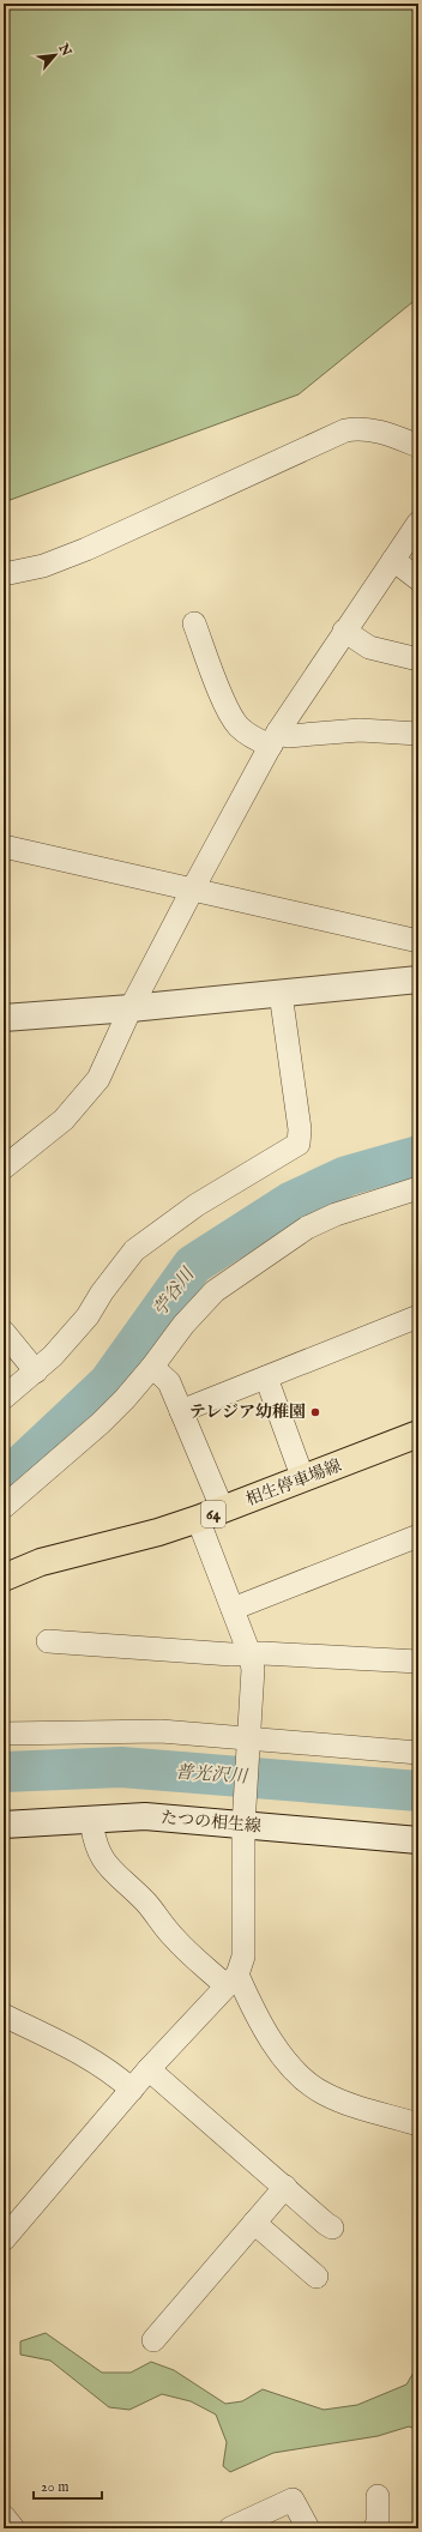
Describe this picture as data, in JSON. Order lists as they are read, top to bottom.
{
  "streets": {
    "main road": ["相生停車場線", "64", "たつの相生線"]
  },
  "water": ["苧谷川", "普光沢川"],
  "places": ["テレジア幼稚園"],
  "scale_bar": "20 m",
  "north": "top right"
}
